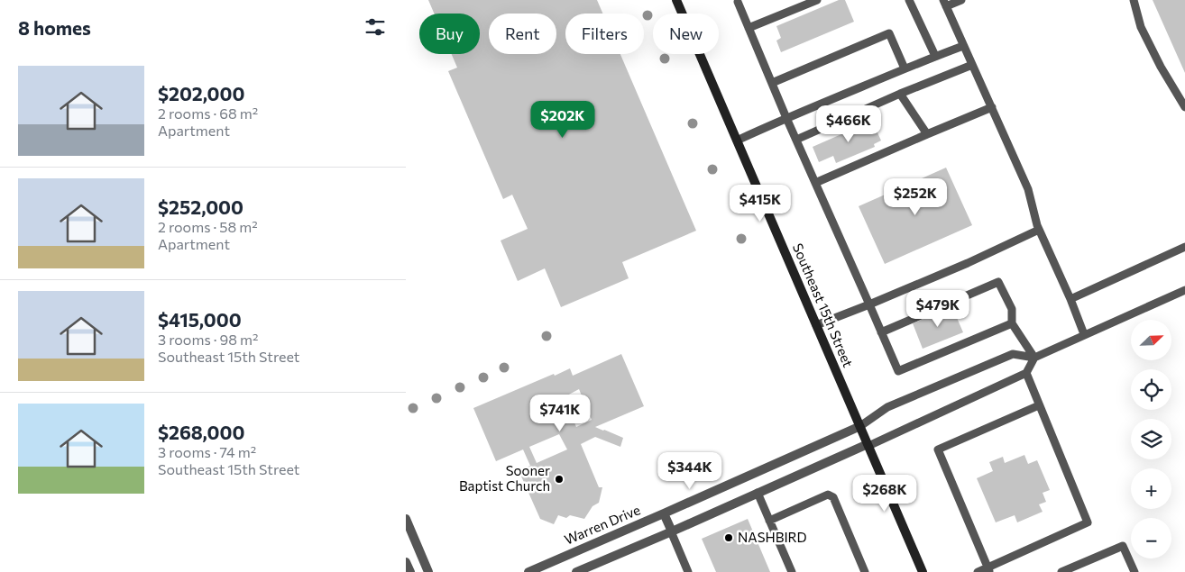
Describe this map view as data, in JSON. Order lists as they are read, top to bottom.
{
  "streets": {
    "main road": ["Southeast 15th Street"],
    "street": ["Warren Drive"]
  },
  "crossings": [
    ["Southeast 15th Street", "Warren Drive"]
  ],
  "places": ["Sooner Baptist Church", "NASHBIRD"],
  "north": "top right",
  "page": {
    "heading": "8 homes",
    "chip": [
      "Buy",
      "Rent",
      "Filters",
      "New"
    ],
    "list": [
      {
        "name": "$202,000",
        "note": "2 rooms · 68 m² · Apartment"
      },
      {
        "name": "$252,000",
        "note": "2 rooms · 58 m² · Apartment"
      },
      {
        "name": "$415,000",
        "note": "3 rooms · 98 m² · Southeast 15th Street"
      },
      {
        "name": "$268,000",
        "note": "3 rooms · 74 m² · Southeast 15th Street"
      }
    ],
    "price": [
      "$202K",
      "$466K",
      "$252K",
      "$415K",
      "$479K",
      "$741K",
      "$344K",
      "$268K"
    ],
    "map_buttons": ["+", "−"]
  }
}
